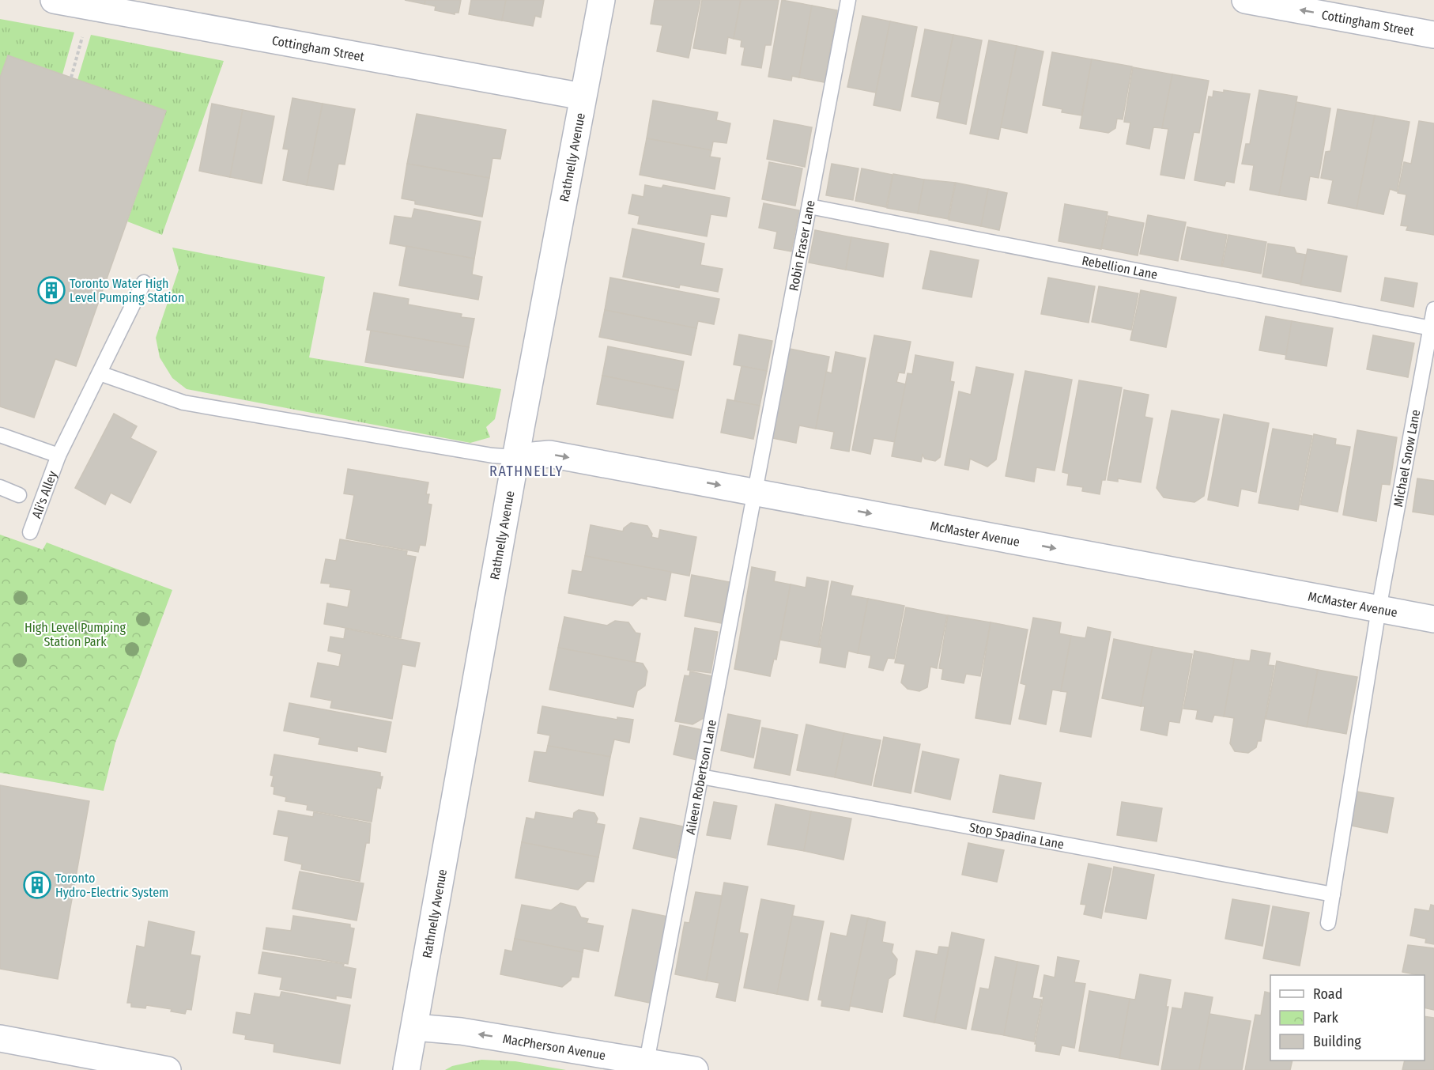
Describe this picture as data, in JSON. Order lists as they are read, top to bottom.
{
  "streets": {
    "street": [
      "Cottingham Street",
      "Rathnelly Avenue",
      "McMaster Avenue",
      "MacPherson Avenue"
    ],
    "lane": [
      "Robin Fraser Lane",
      "Rebellion Lane",
      "Michael Snow Lane",
      "Ali's Alley",
      "Aileen Robertson Lane",
      "Stop Spadina Lane"
    ]
  },
  "crossings": [
    ["Cottingham Street", "Rathnelly Avenue"],
    ["Rathnelly Avenue", "McMaster Avenue"],
    ["Rathnelly Avenue", "MacPherson Avenue"],
    ["Robin Fraser Lane", "Rebellion Lane"],
    ["Robin Fraser Lane", "McMaster Avenue"],
    ["Robin Fraser Lane", "Aileen Robertson Lane"],
    ["Rebellion Lane", "Michael Snow Lane"],
    ["Michael Snow Lane", "McMaster Avenue"],
    ["Michael Snow Lane", "Stop Spadina Lane"],
    ["McMaster Avenue", "Aileen Robertson Lane"],
    ["Aileen Robertson Lane", "Stop Spadina Lane"],
    ["Aileen Robertson Lane", "MacPherson Avenue"]
  ],
  "one_way": ["McMaster Avenue", "MacPherson Avenue"],
  "districts": ["RATHNELLY"],
  "parks": ["High Level Pumping Station Park"],
  "places": {
    "building": ["Toronto Water High Level Pumping Station", "Toronto Hydro-Electric System"]
  },
  "legend": ["Road", "Park", "Building"]
}
